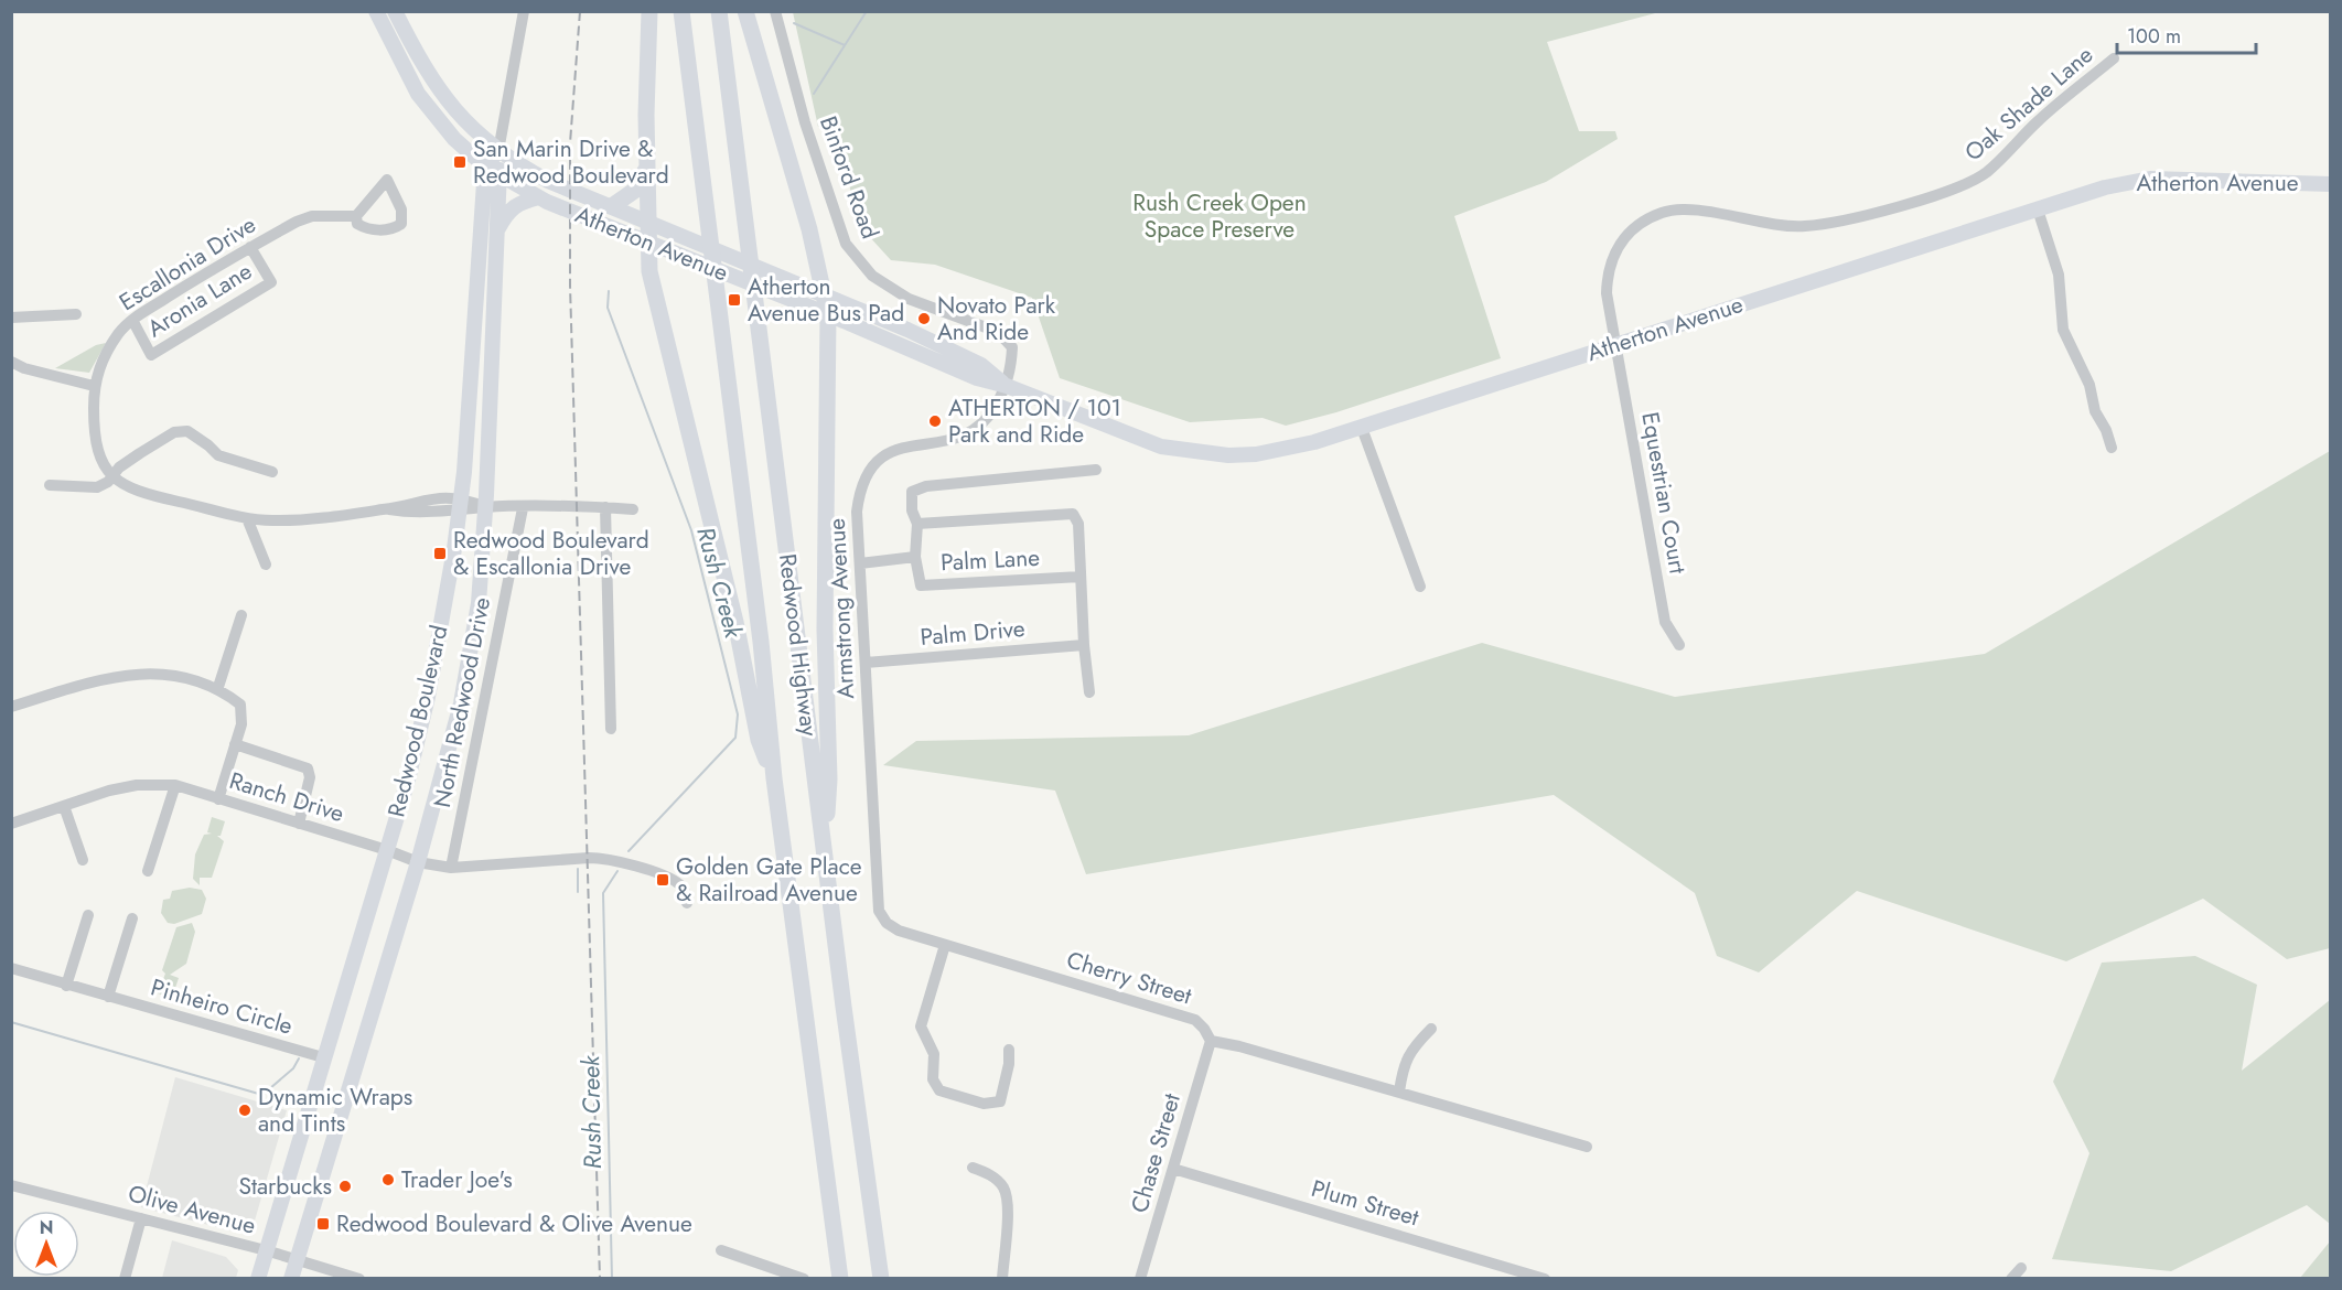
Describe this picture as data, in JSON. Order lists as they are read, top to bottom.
{
  "streets": {
    "highway": ["Redwood Highway"],
    "main road": ["Atherton Avenue", "Redwood Boulevard"],
    "street": [
      "Oak Shade Lane",
      "Binford Road",
      "Escallonia Drive",
      "Aronia Lane",
      "Equestrian Court",
      "Palm Lane",
      "Armstrong Avenue",
      "Palm Drive",
      "North Redwood Drive",
      "Ranch Drive",
      "Cherry Street",
      "Pinheiro Circle",
      "Chase Street",
      "Plum Street",
      "Olive Avenue"
    ]
  },
  "crossings": [
    ["Oak Shade Lane", "Atherton Avenue"],
    ["Oak Shade Lane", "Equestrian Court"],
    ["Binford Road", "Atherton Avenue"],
    ["Binford Road", "Armstrong Avenue"],
    ["Atherton Avenue", "Equestrian Court"],
    ["Atherton Avenue", "Armstrong Avenue"],
    ["Atherton Avenue", "Redwood Boulevard"],
    ["Escallonia Drive", "Aronia Lane"],
    ["Armstrong Avenue", "Palm Drive"],
    ["Armstrong Avenue", "Cherry Street"],
    ["North Redwood Drive", "Ranch Drive"],
    ["Redwood Boulevard", "Ranch Drive"],
    ["Redwood Boulevard", "Pinheiro Circle"],
    ["Redwood Boulevard", "Olive Avenue"],
    ["Cherry Street", "Chase Street"],
    ["Chase Street", "Plum Street"]
  ],
  "water": ["Rush Creek"],
  "parks": ["Rush Creek Open Space Preserve"],
  "places": {
    "transit": [
      "San Marin Drive & Redwood Boulevard",
      "Atherton Avenue Bus Pad",
      "Redwood Boulevard & Escallonia Drive",
      "Golden Gate Place & Railroad Avenue",
      "Redwood Boulevard & Olive Avenue"
    ],
    "other": [
      "Novato Park And Ride",
      "ATHERTON / 101 Park and Ride",
      "Dynamic Wraps and Tints",
      "Trader Joe's",
      "Starbucks"
    ]
  },
  "scale_bar": "100 m",
  "north": "top"
}
